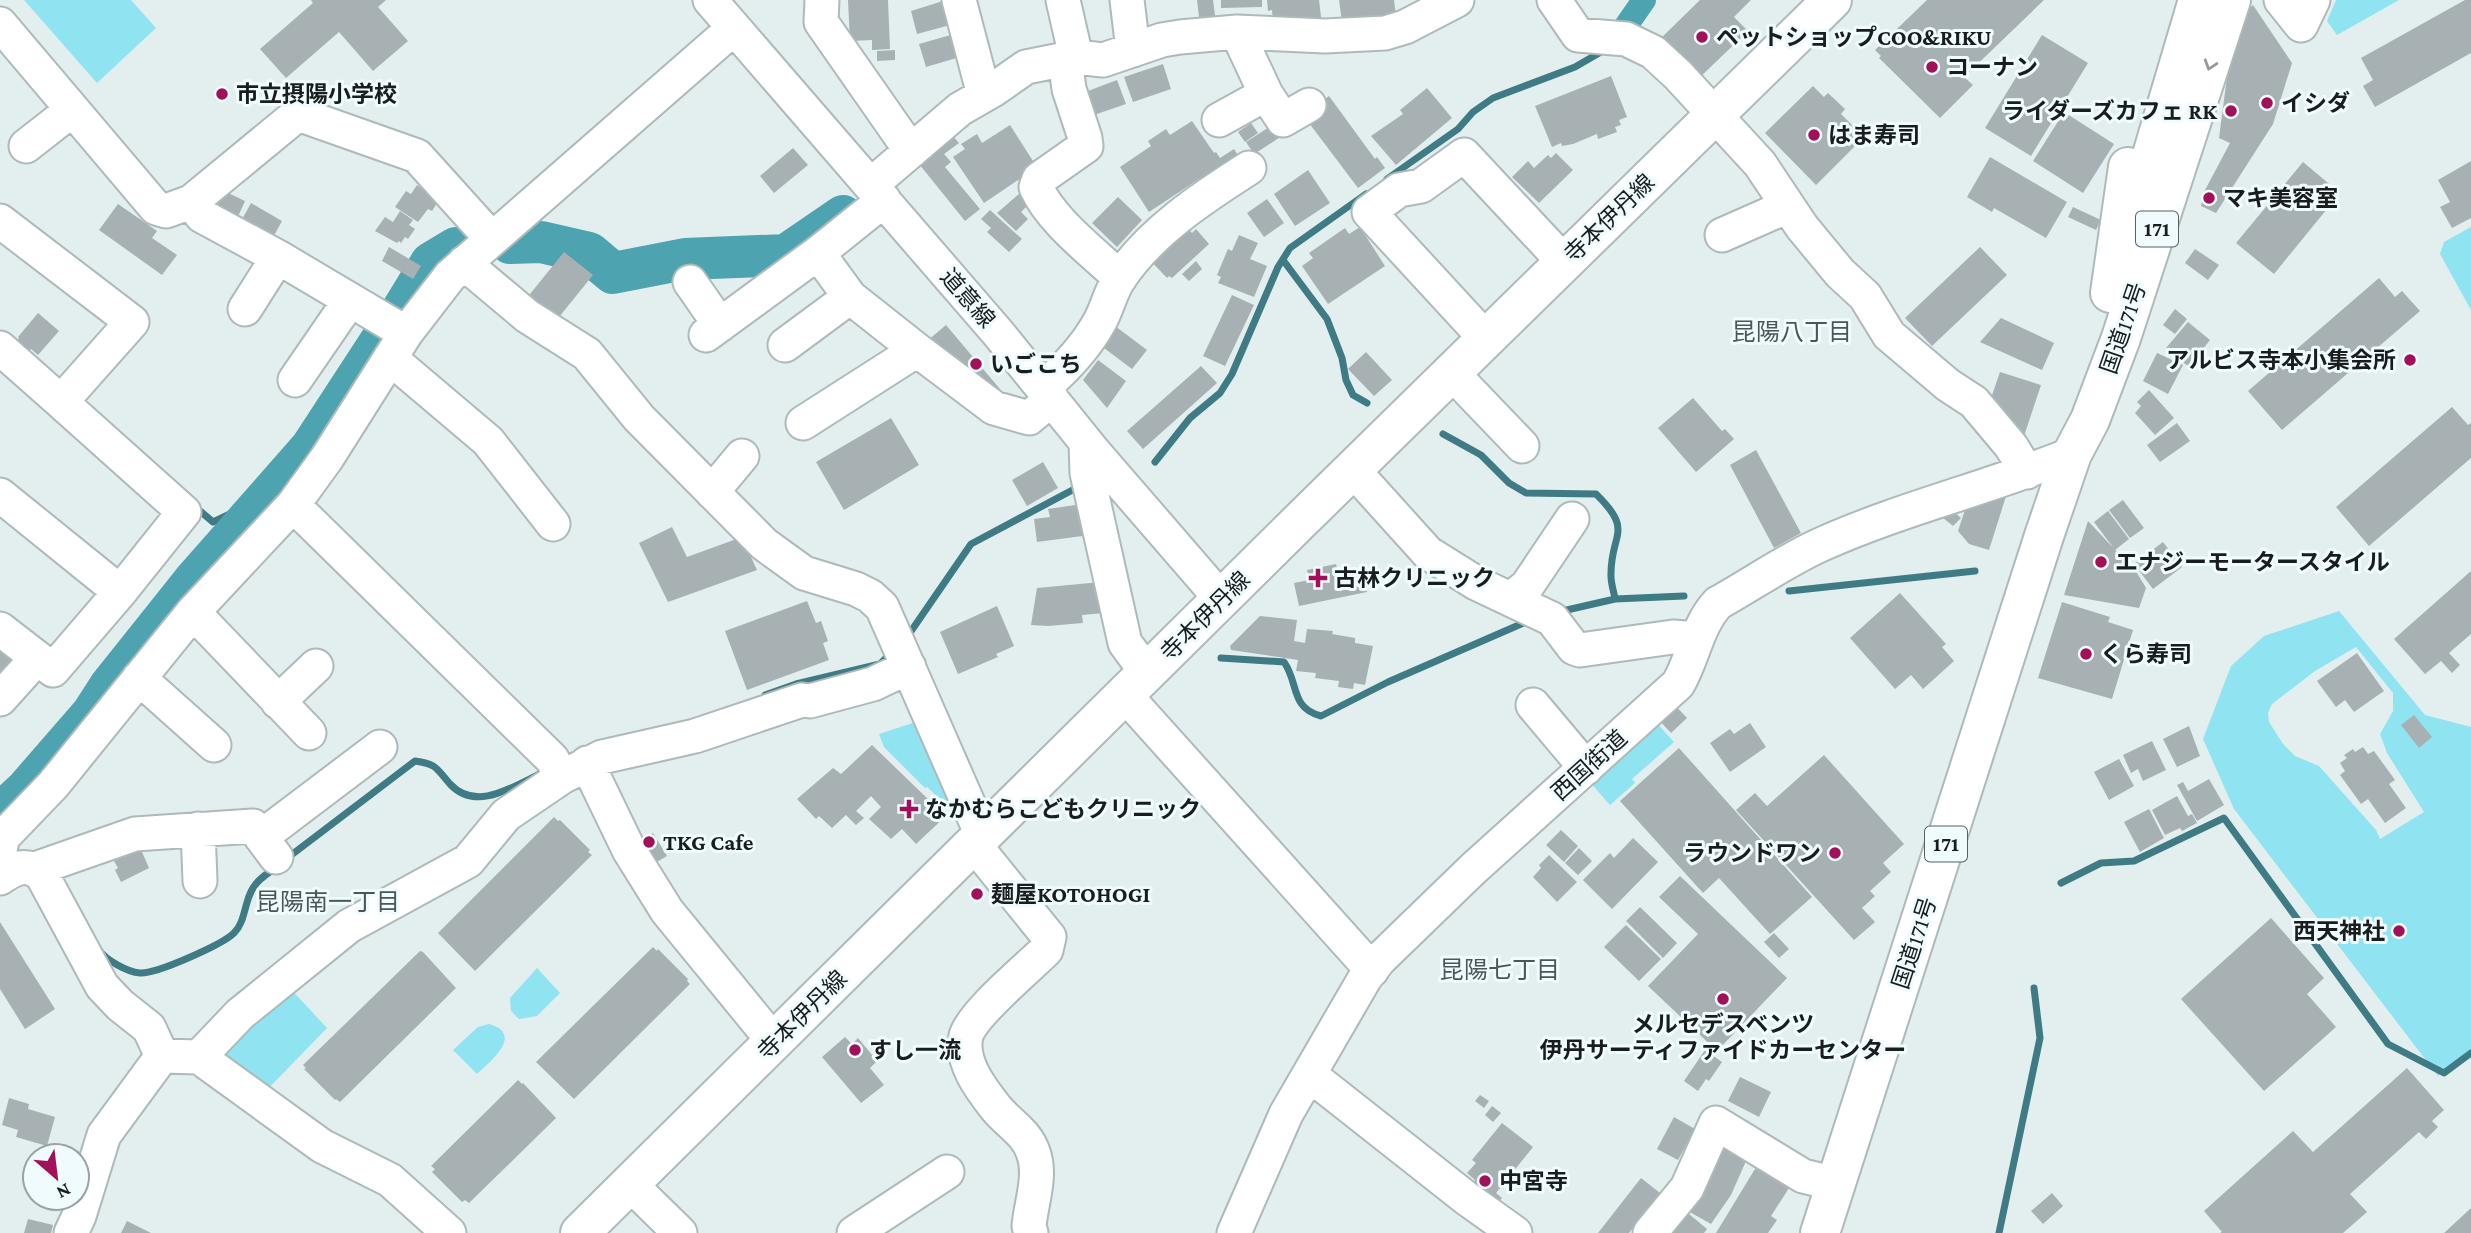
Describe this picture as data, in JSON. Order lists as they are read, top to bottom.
{
  "streets": {
    "main road": ["寺本伊丹線", "171", "国道171号"],
    "street": ["道意線", "西国街道"]
  },
  "crossings": [
    ["寺本伊丹線", "道意線"],
    ["国道171号", "西国街道"]
  ],
  "districts": ["昆陽八丁目", "昆陽南一丁目", "昆陽七丁目"],
  "places": {
    "other": [
      "ペットショップCOO&RIKU",
      "コーナン",
      "市立摂陽小学校",
      "イシダ",
      "ライダーズカフェ RK",
      "はま寿司",
      "マキ美容室",
      "アルビス寺本小集会所",
      "いごこち",
      "エナジーモータースタイル",
      "くら寿司",
      "TKG Cafe",
      "ラウンドワン",
      "麺屋KOTOHOGI",
      "西天神社",
      "メルセデスベンツ 伊丹サーティファイドカーセンター",
      "すし一流",
      "中宮寺"
    ],
    "health": ["古林クリニック", "なかむらこどもクリニック"]
  },
  "north": "bottom right"
}
